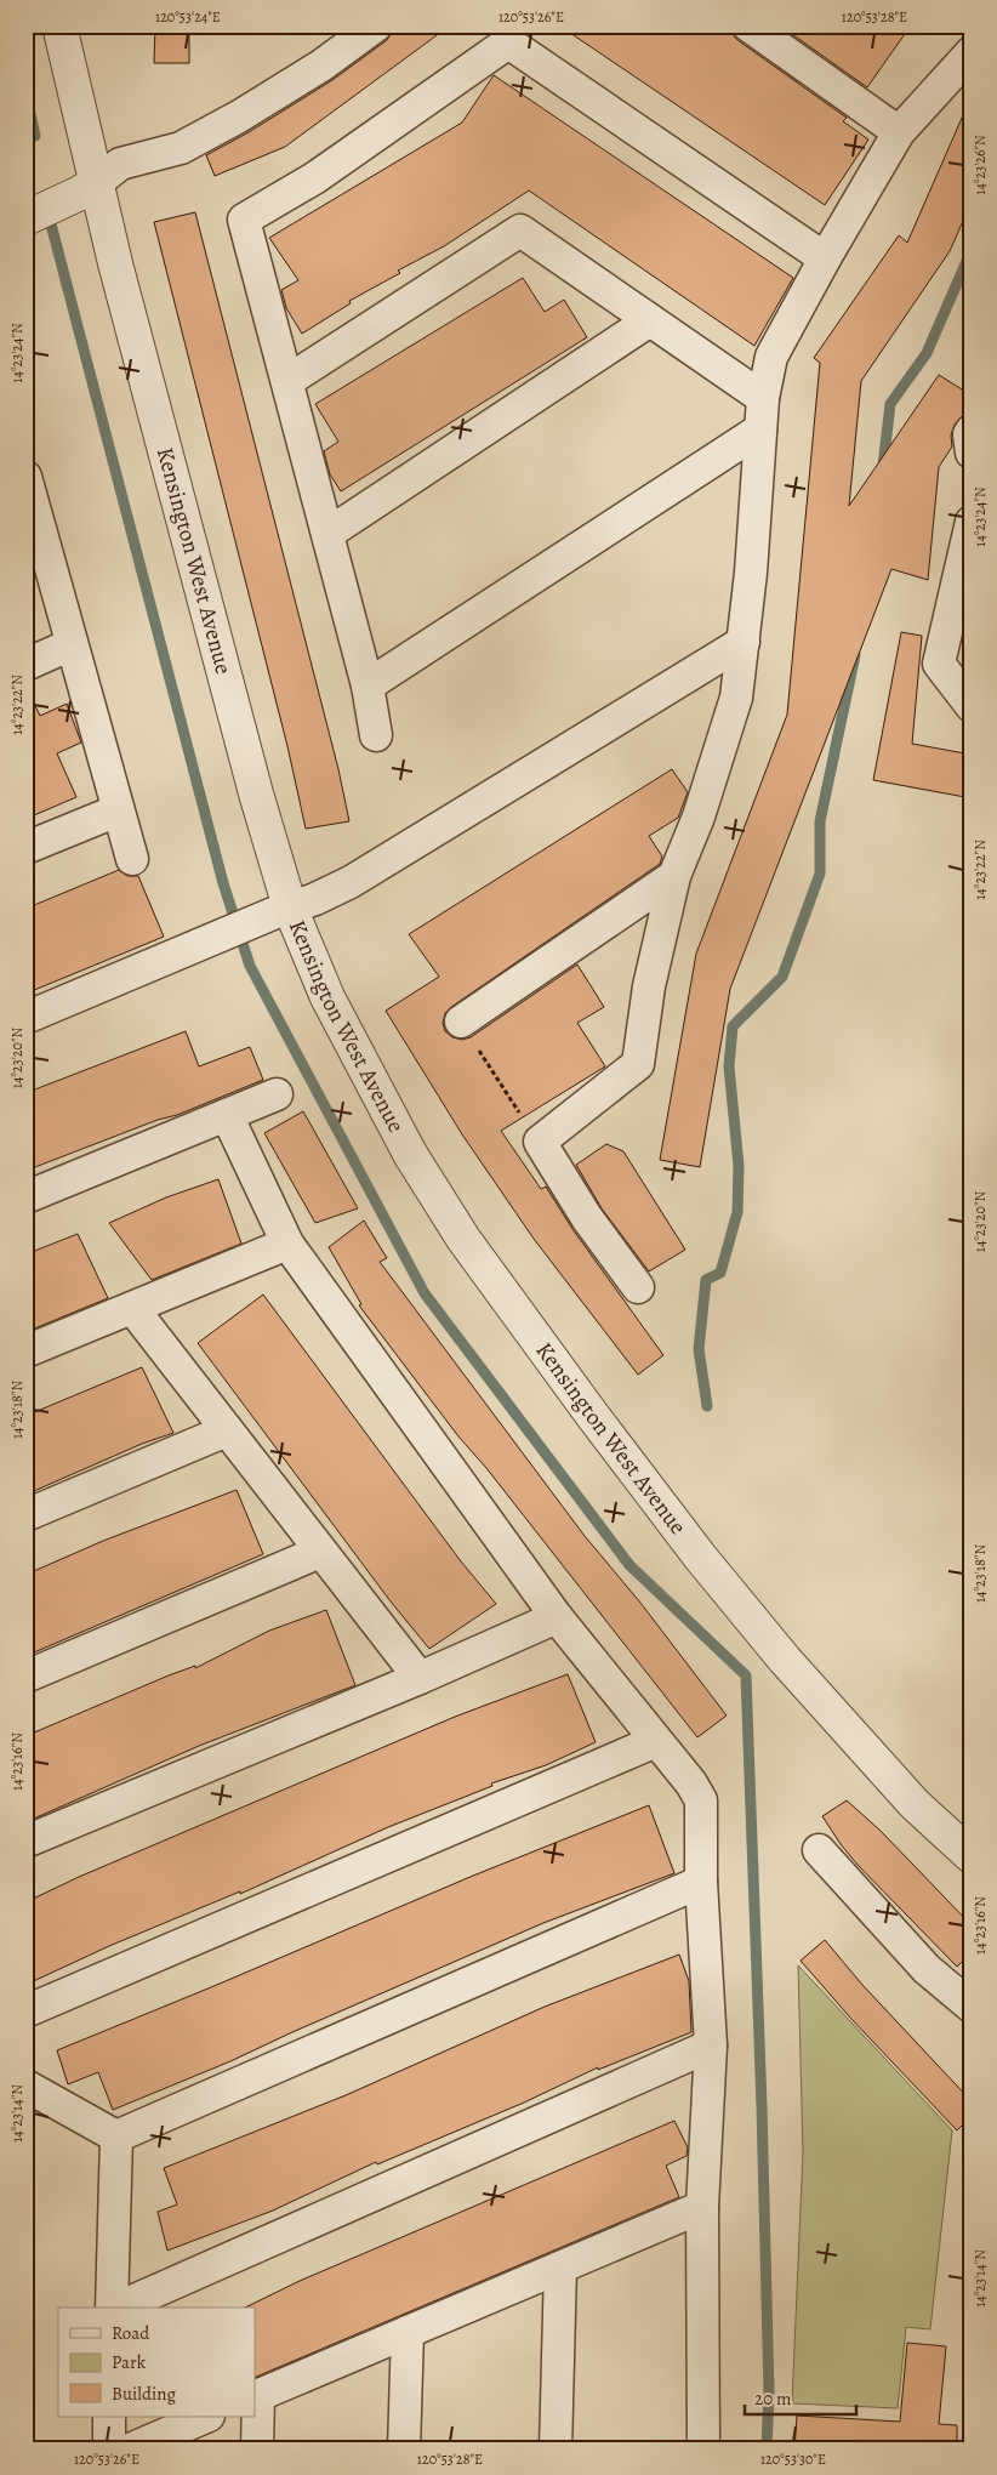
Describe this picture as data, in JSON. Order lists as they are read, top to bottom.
{
  "streets": {
    "street": ["Kensington West Avenue"]
  },
  "legend": ["Road", "Park", "Building"],
  "scale_bar": "20 m",
  "coordinates": [
    "120°53'24\"E",
    "120°53'26\"E",
    "120°53'28\"E",
    "14°23'26\"N",
    "14°23'24\"N",
    "14°23'22\"N",
    "14°23'20\"N",
    "14°23'18\"N",
    "14°23'16\"N",
    "14°23'14\"N",
    "120°53'30\"E"
  ]
}
